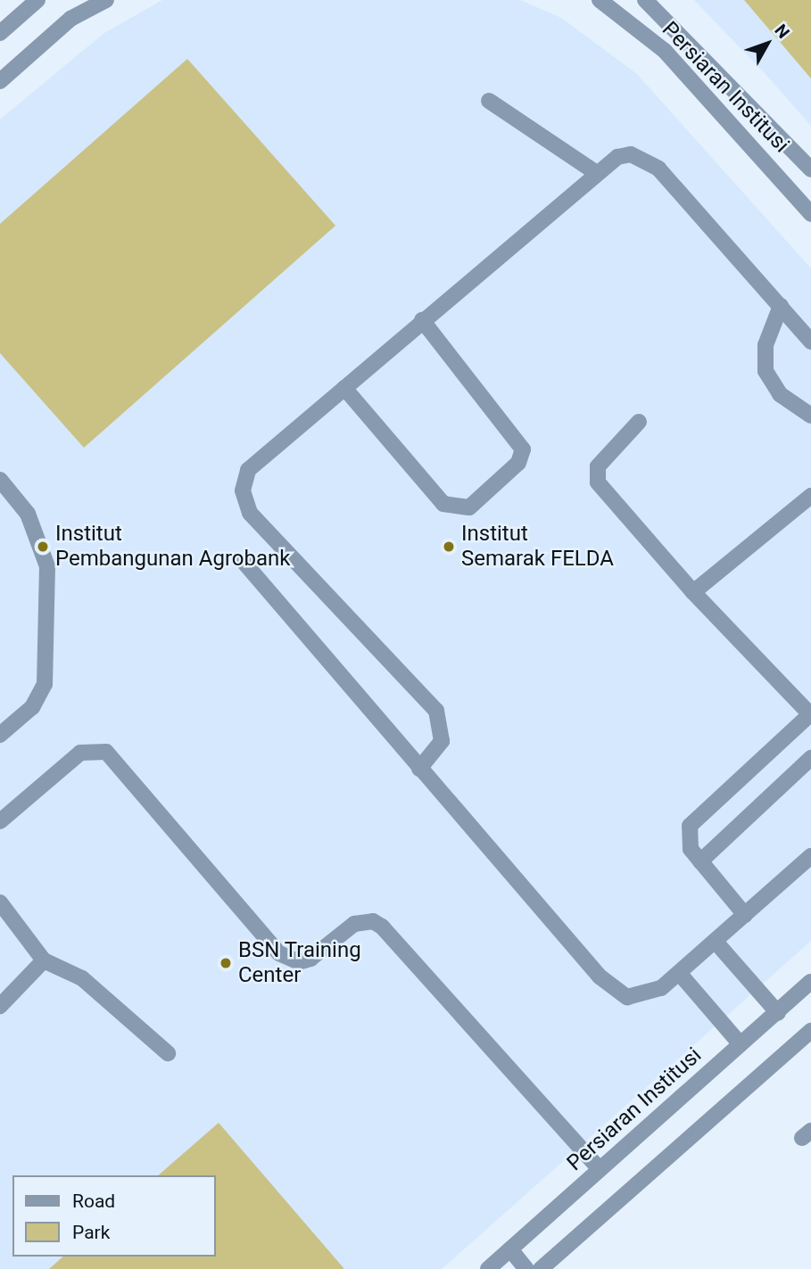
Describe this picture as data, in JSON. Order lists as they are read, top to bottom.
{
  "streets": {
    "street": ["Persiaran Institusi"]
  },
  "places": ["Institut Pembangunan Agrobank", "Institut Semarak FELDA", "BSN Training Center"],
  "legend": ["Road", "Park"],
  "north": "top right"
}
